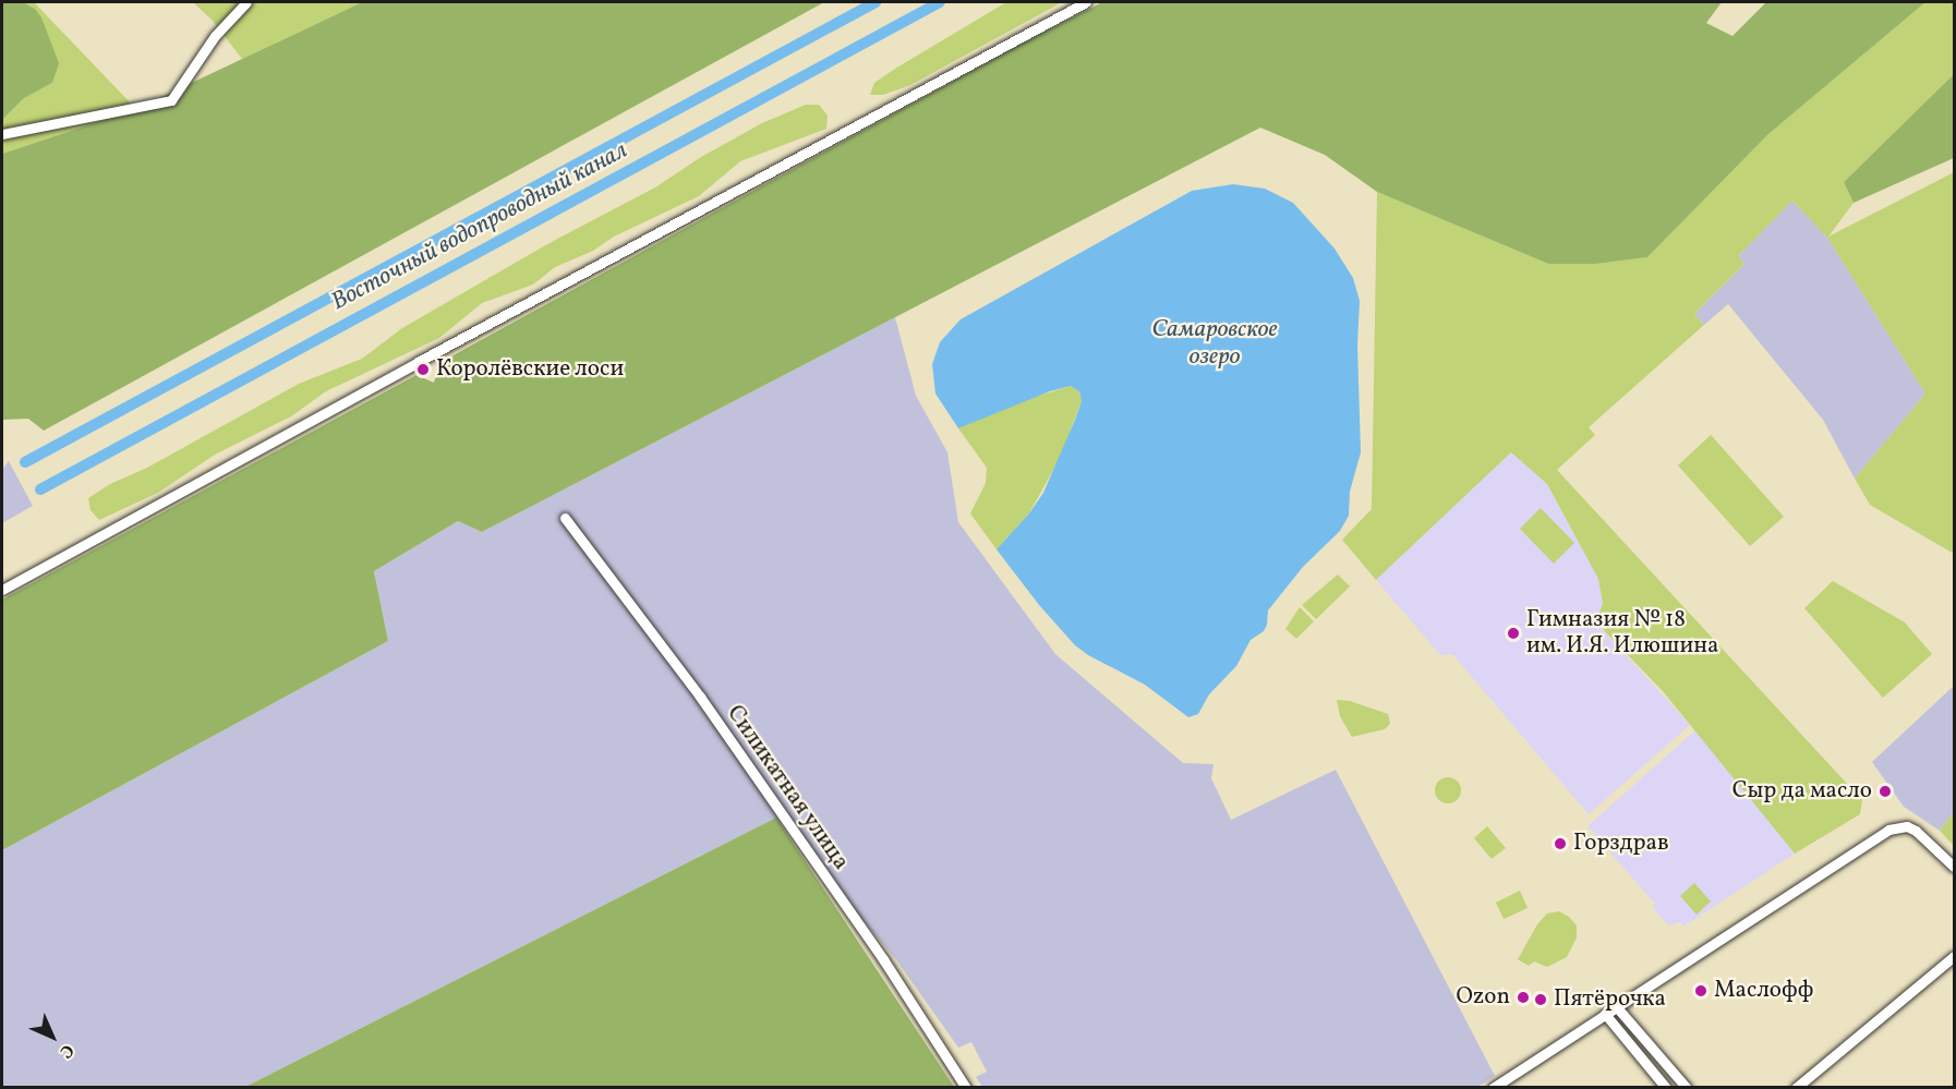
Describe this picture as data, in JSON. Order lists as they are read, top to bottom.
{
  "streets": {
    "street": ["Силикатная улица"]
  },
  "water": ["Восточный водопроводный канал", "Самаровское озеро"],
  "places": [
    "Королёвские лоси",
    "Гимназия № 18 им. И.Я. Илюшина",
    "Сыр да масло",
    "Горздрав",
    "Маслофф",
    "Ozon",
    "Пятёрочка"
  ],
  "north": "bottom right"
}
